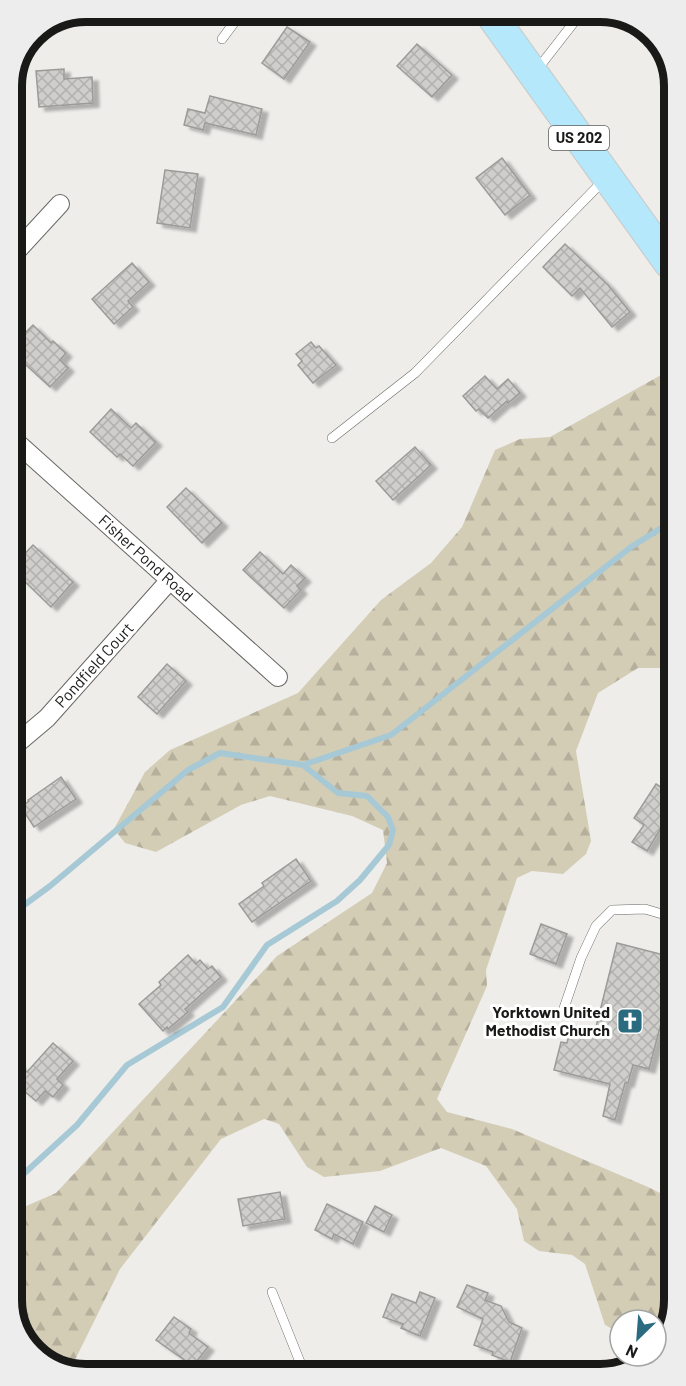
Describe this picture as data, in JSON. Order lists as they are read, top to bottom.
{
  "streets": {
    "highway": ["US 202"],
    "street": ["Fisher Pond Road", "Pondfield Court"]
  },
  "crossings": [
    ["Fisher Pond Road", "Pondfield Court"]
  ],
  "places": {
    "church": ["Yorktown United Methodist Church"]
  },
  "north": "bottom left"
}
